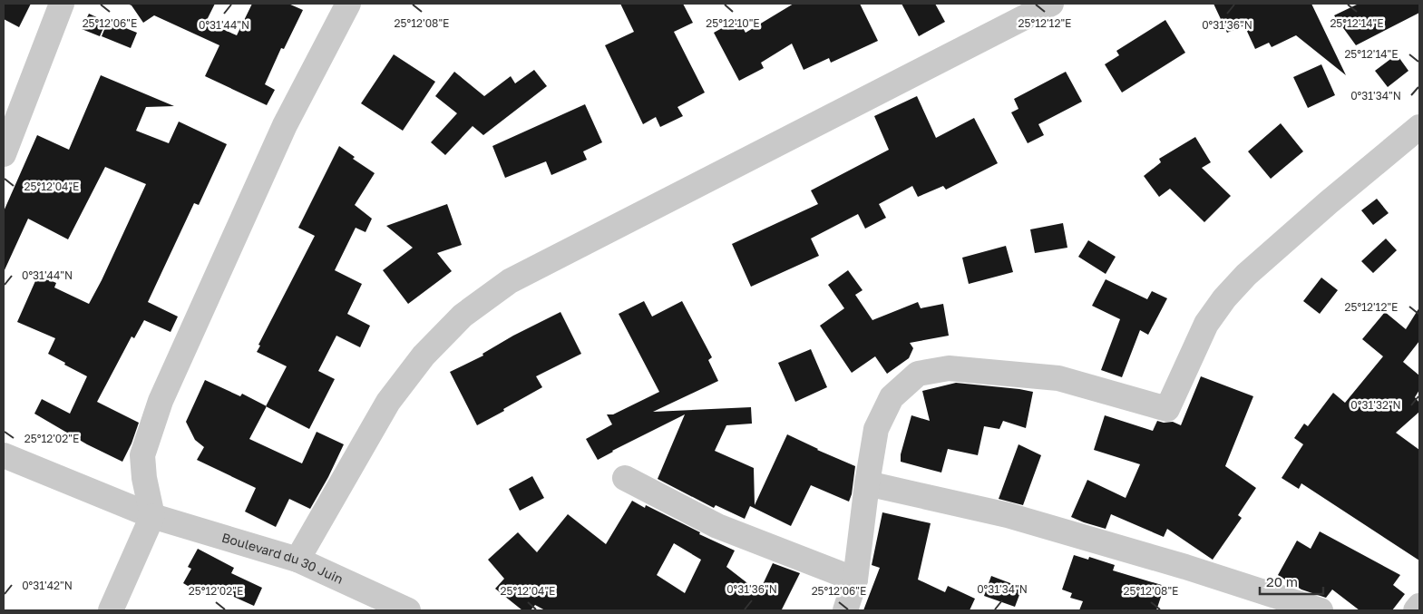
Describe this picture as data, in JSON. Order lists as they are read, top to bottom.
{
  "streets": {
    "street": ["Boulevard du 30 Juin"]
  },
  "scale_bar": "20 m",
  "coordinates": [
    "25°12'14\"E",
    "25°12'08\"E",
    "25°12'12\"E",
    "25°12'06\"E",
    "25°12'10\"E",
    "0°31'44\"N",
    "0°31'36\"N",
    "0°31'34\"N",
    "25°12'04\"E",
    "0°31'32\"N",
    "25°12'02\"E",
    "0°31'42\"N"
  ]
}
